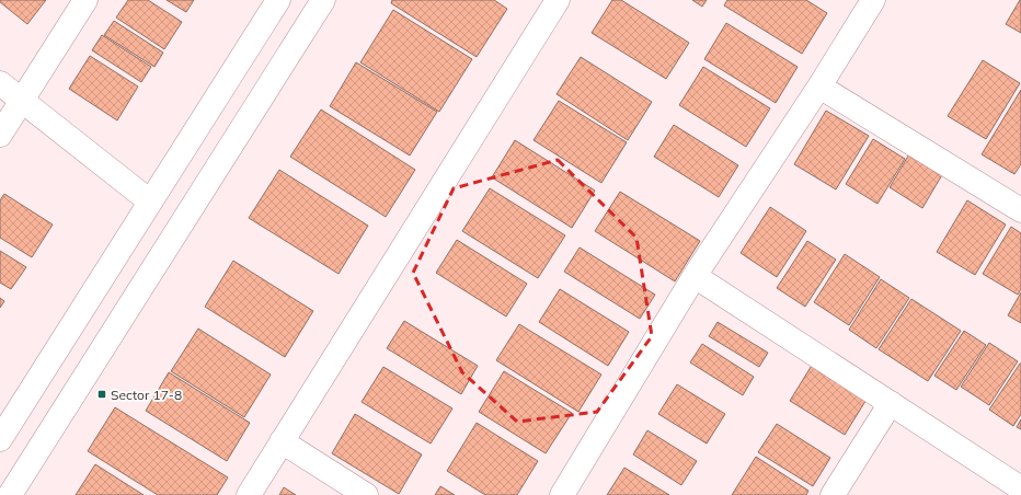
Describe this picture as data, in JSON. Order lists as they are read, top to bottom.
{
  "places": {
    "transit": ["Sector 17-8"]
  }
}
